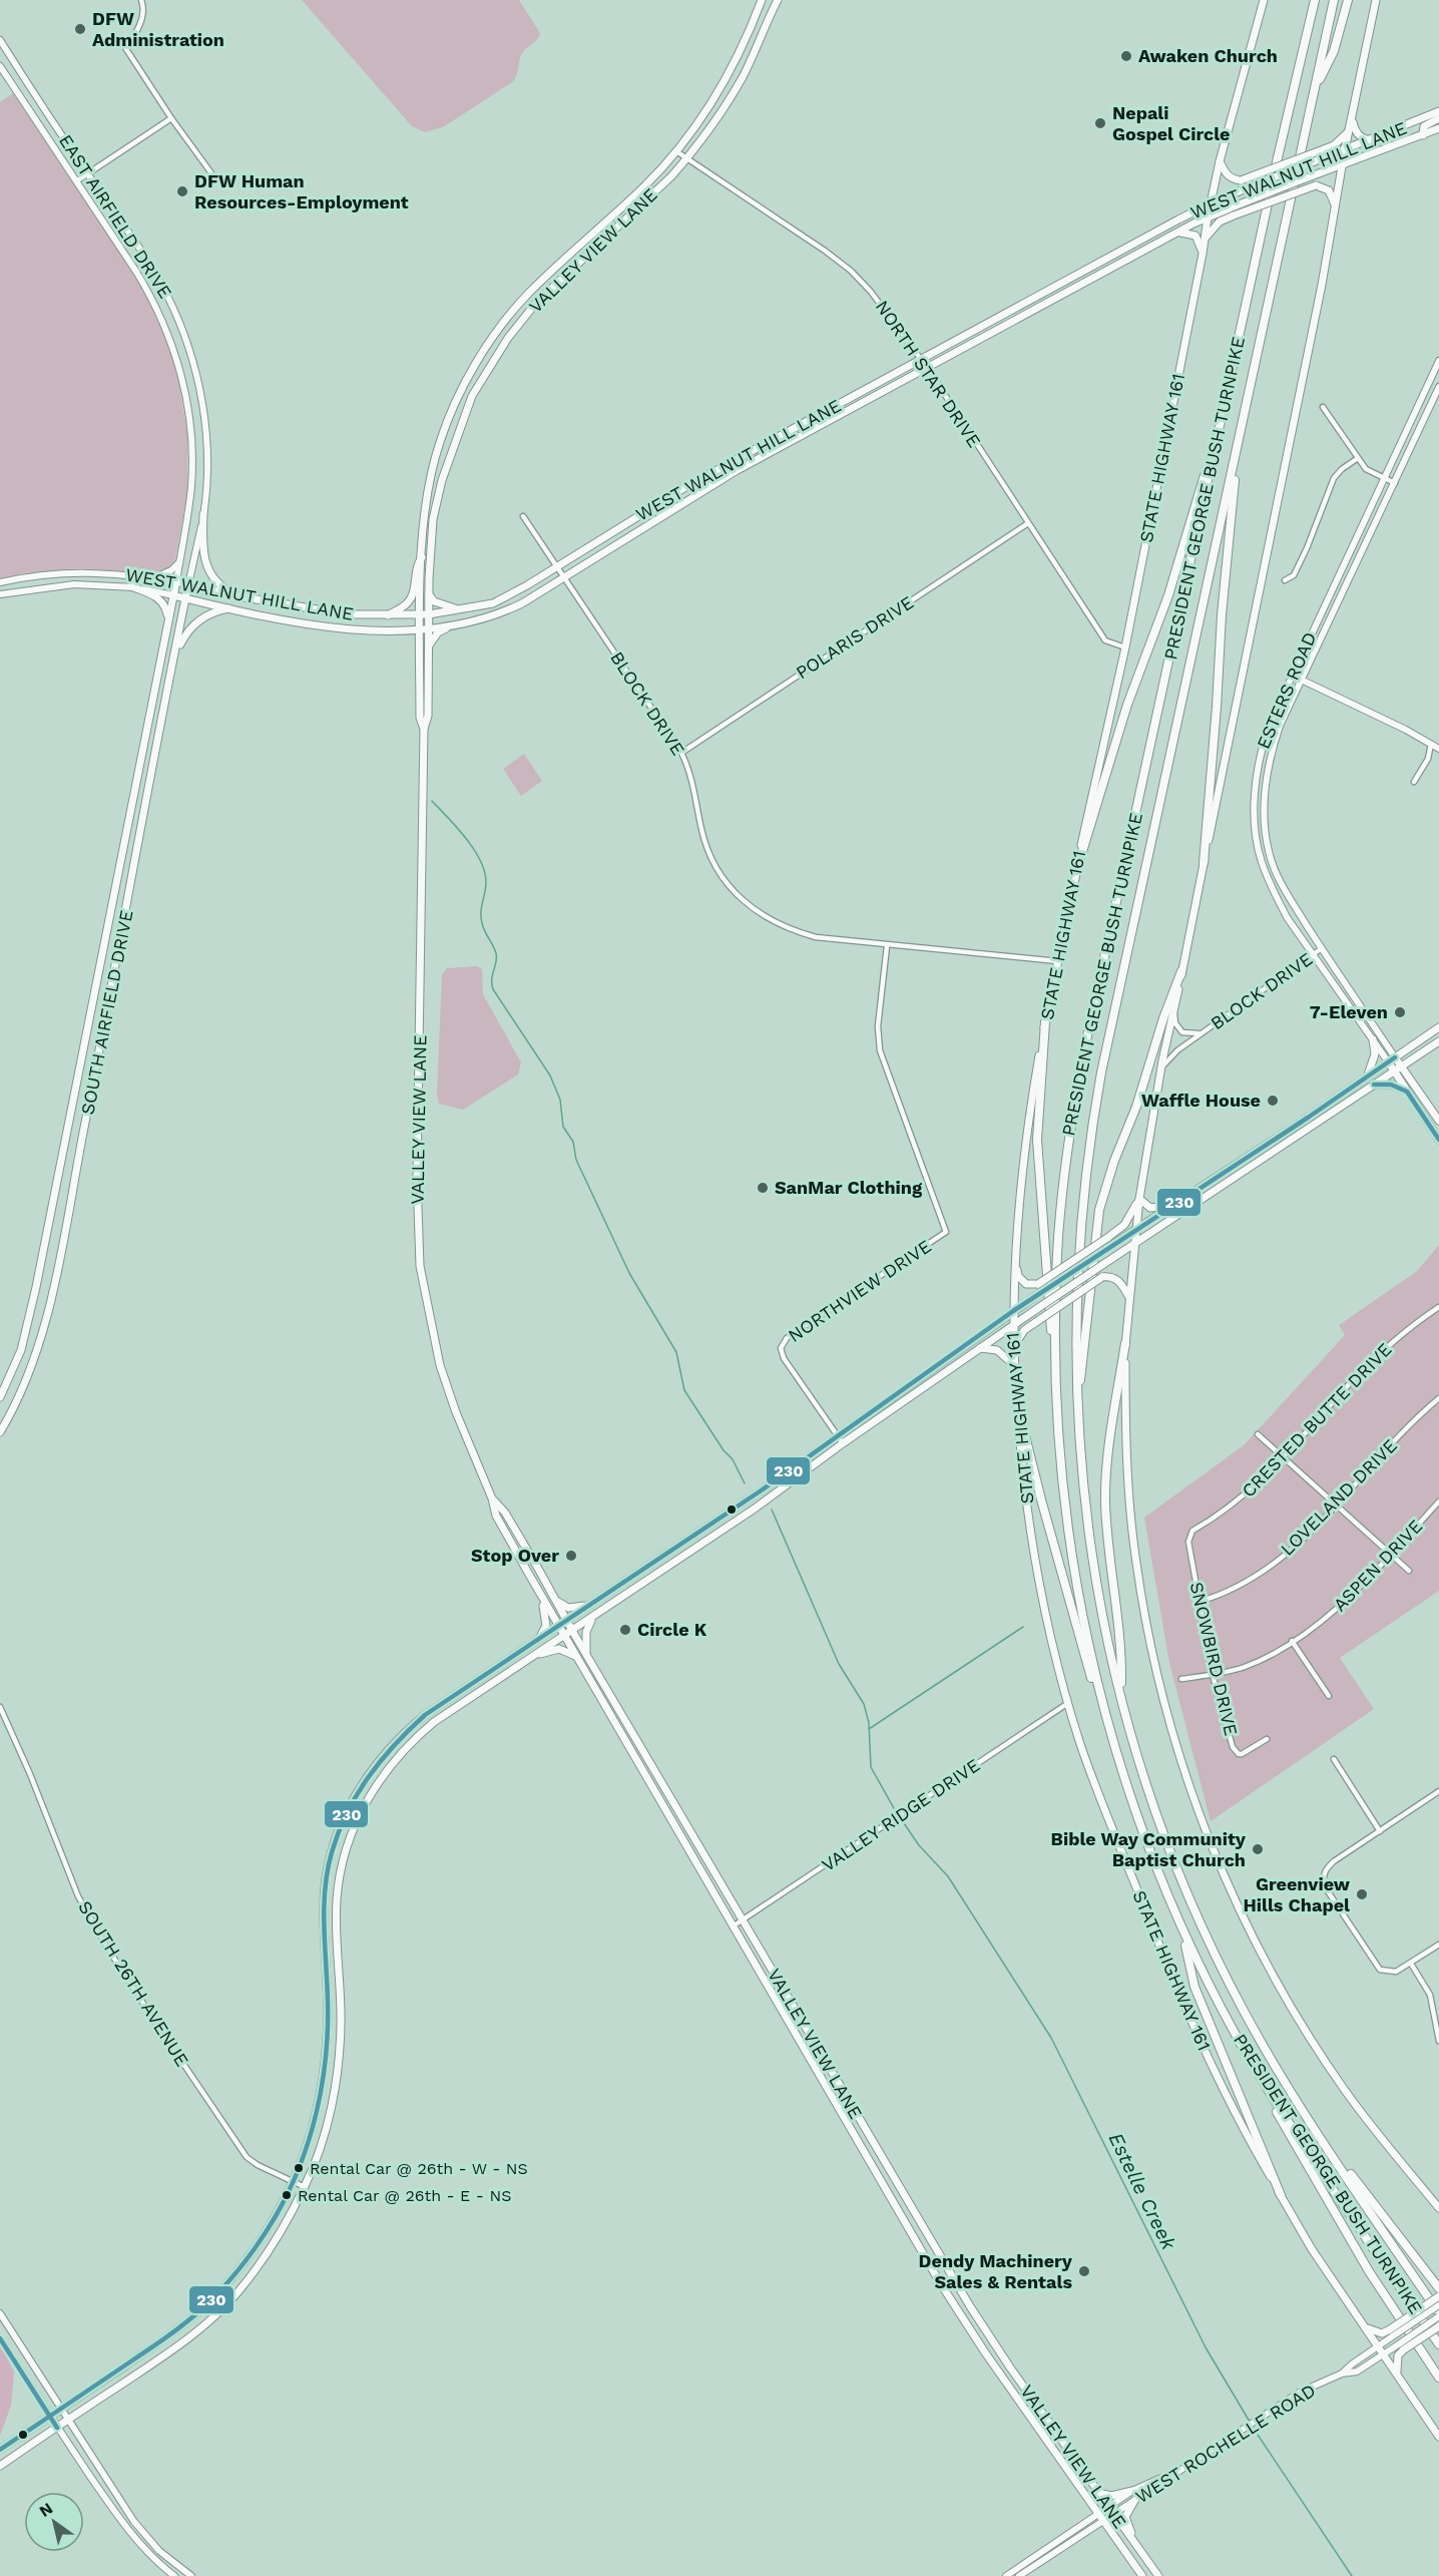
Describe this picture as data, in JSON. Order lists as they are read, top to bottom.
{
  "streets": {
    "highway": ["PRESIDENT GEORGE BUSH TURNPIKE"],
    "main road": [
      "WEST WALNUT HILL LANE",
      "VALLEY VIEW LANE",
      "STATE HIGHWAY 161",
      "ESTERS ROAD",
      "SOUTH AIRFIELD DRIVE"
    ],
    "street": [
      "EAST AIRFIELD DRIVE",
      "NORTH STAR DRIVE",
      "POLARIS DRIVE",
      "BLOCK DRIVE",
      "NORTHVIEW DRIVE",
      "CRESTED BUTTE DRIVE",
      "LOVELAND DRIVE",
      "ASPEN DRIVE",
      "SNOWBIRD DRIVE",
      "VALLEY RIDGE DRIVE",
      "SOUTH 26TH AVENUE",
      "WEST ROCHELLE ROAD"
    ]
  },
  "crossings": [
    ["WEST WALNUT HILL LANE", "EAST AIRFIELD DRIVE"],
    ["WEST WALNUT HILL LANE", "VALLEY VIEW LANE"],
    ["WEST WALNUT HILL LANE", "NORTH STAR DRIVE"],
    ["WEST WALNUT HILL LANE", "STATE HIGHWAY 161"],
    ["WEST WALNUT HILL LANE", "BLOCK DRIVE"],
    ["WEST WALNUT HILL LANE", "SOUTH AIRFIELD DRIVE"],
    ["EAST AIRFIELD DRIVE", "SOUTH AIRFIELD DRIVE"],
    ["VALLEY VIEW LANE", "NORTH STAR DRIVE"],
    ["VALLEY VIEW LANE", "VALLEY RIDGE DRIVE"],
    ["VALLEY VIEW LANE", "WEST ROCHELLE ROAD"],
    ["NORTH STAR DRIVE", "STATE HIGHWAY 161"],
    ["NORTH STAR DRIVE", "POLARIS DRIVE"],
    ["STATE HIGHWAY 161", "BLOCK DRIVE"],
    ["STATE HIGHWAY 161", "VALLEY RIDGE DRIVE"],
    ["STATE HIGHWAY 161", "WEST ROCHELLE ROAD"],
    ["PRESIDENT GEORGE BUSH TURNPIKE", "WEST ROCHELLE ROAD"],
    ["POLARIS DRIVE", "BLOCK DRIVE"],
    ["ESTERS ROAD", "BLOCK DRIVE"],
    ["BLOCK DRIVE", "NORTHVIEW DRIVE"],
    ["CRESTED BUTTE DRIVE", "SNOWBIRD DRIVE"],
    ["LOVELAND DRIVE", "SNOWBIRD DRIVE"],
    ["ASPEN DRIVE", "SNOWBIRD DRIVE"]
  ],
  "water": ["Estelle Creek"],
  "places": [
    "DFW Administration",
    "Awaken Church",
    "Nepali Gospel Circle",
    "DFW Human Resources-Employment",
    "7-Eleven",
    "Waffle House",
    "SanMar Clothing",
    "Stop Over",
    "Circle K",
    "Bible Way Community Baptist Church",
    "Greenview Hills Chapel",
    "Rental Car @ 26th - W - NS",
    "Rental Car @ 26th - E - NS",
    "Dendy Machinery Sales & Rentals"
  ],
  "lines": ["transit line 230"],
  "north": "top left"
}
